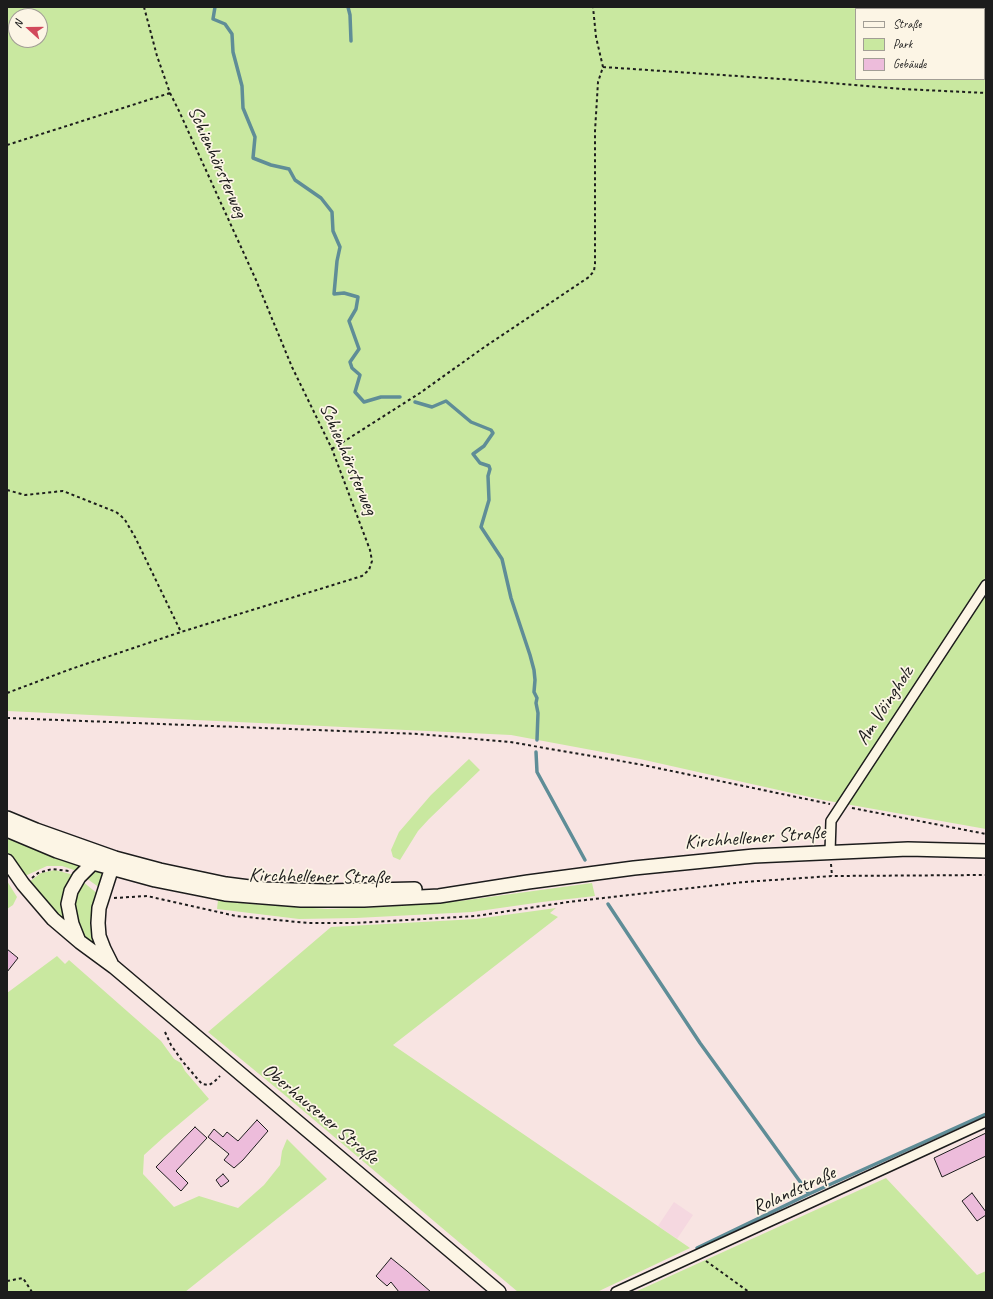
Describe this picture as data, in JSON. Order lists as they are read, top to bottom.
{
  "streets": {
    "main road": ["Kirchhellener Straße", "Oberhausener Straße"],
    "street": ["Am Vöingholz", "Rolandstraße"],
    "path": ["Schienhörsterweg"]
  },
  "crossings": [
    ["Am Vöingholz", "Kirchhellener Straße"],
    ["Kirchhellener Straße", "Oberhausener Straße"]
  ],
  "legend": ["Straße", "Park", "Gebäude"],
  "north": "left"
}
